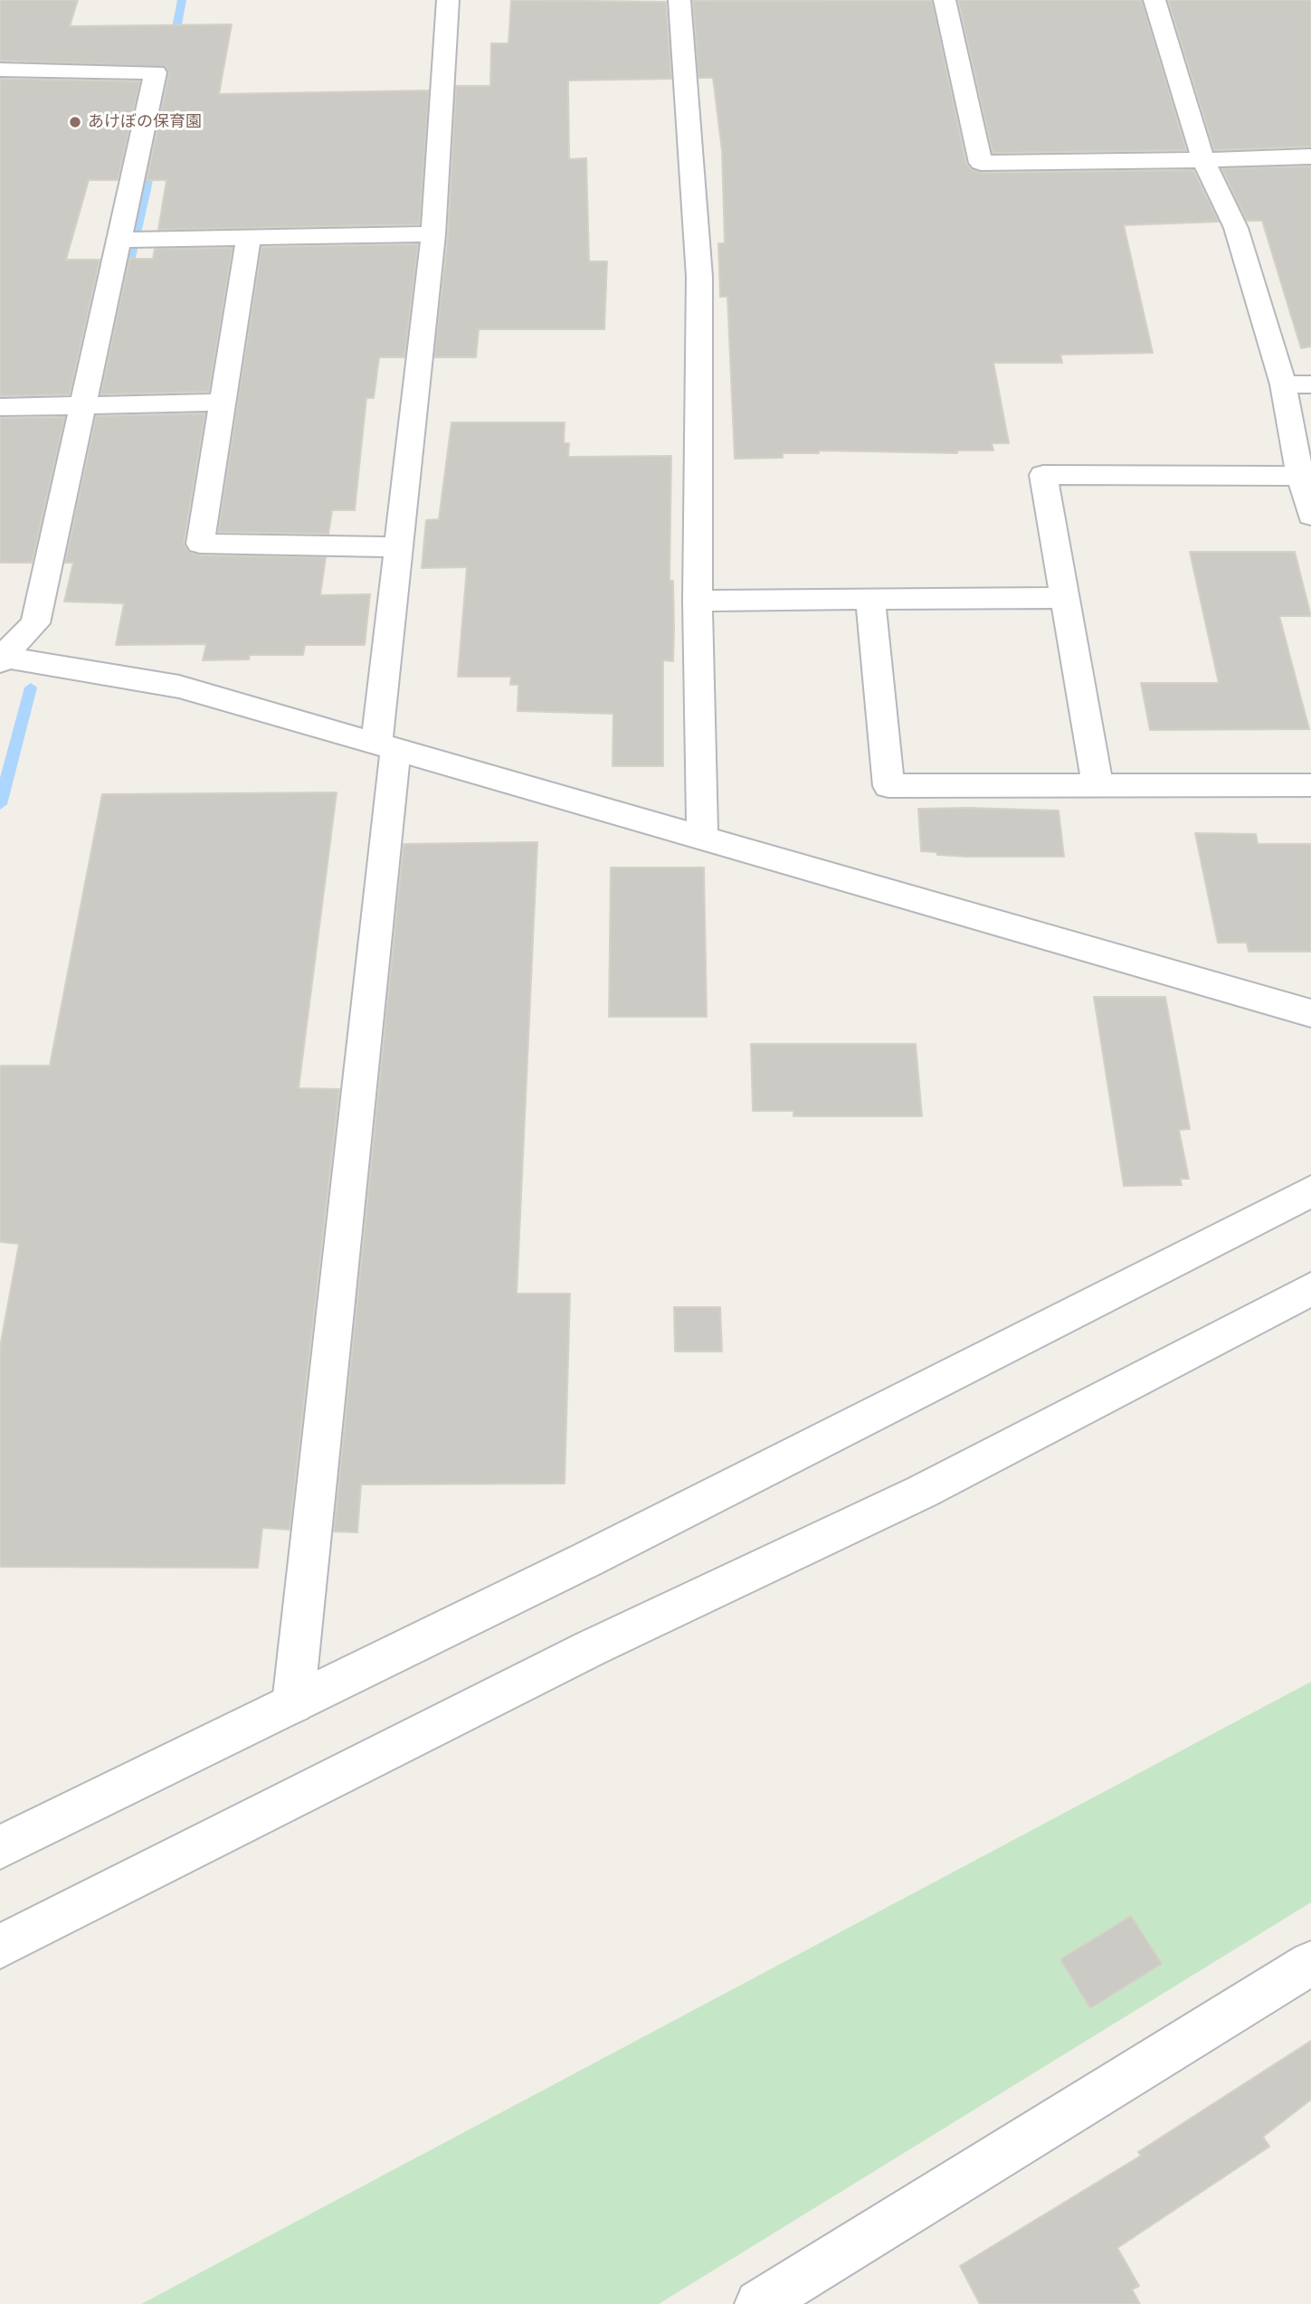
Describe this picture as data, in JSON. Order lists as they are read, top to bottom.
{
  "places": ["あけぼの保育園"]
}
